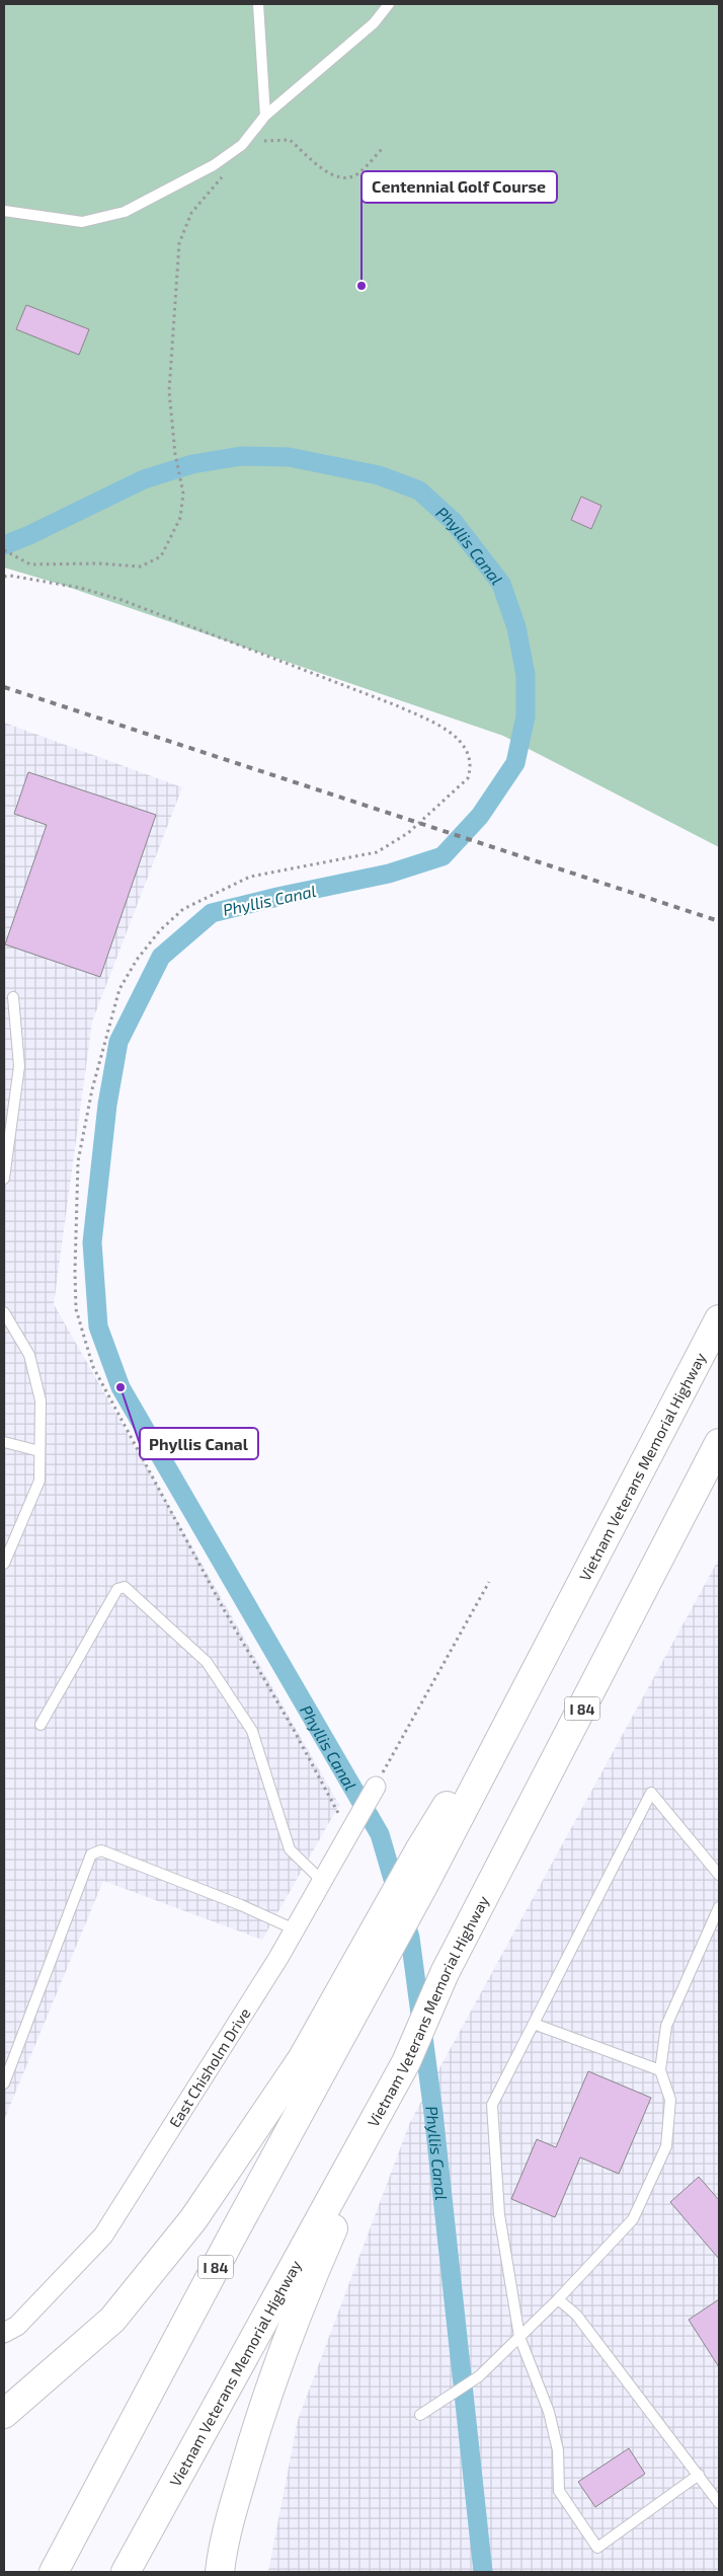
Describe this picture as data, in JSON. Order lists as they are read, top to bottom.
{
  "streets": {
    "highway": ["Vietnam Veterans Memorial Highway", "I 84"],
    "street": ["East Chisholm Drive"]
  },
  "crossings": [
    ["Vietnam Veterans Memorial Highway", "I 84"]
  ],
  "water": ["Phyllis Canal"],
  "places": ["Centennial Golf Course", "Phyllis Canal"]
}
